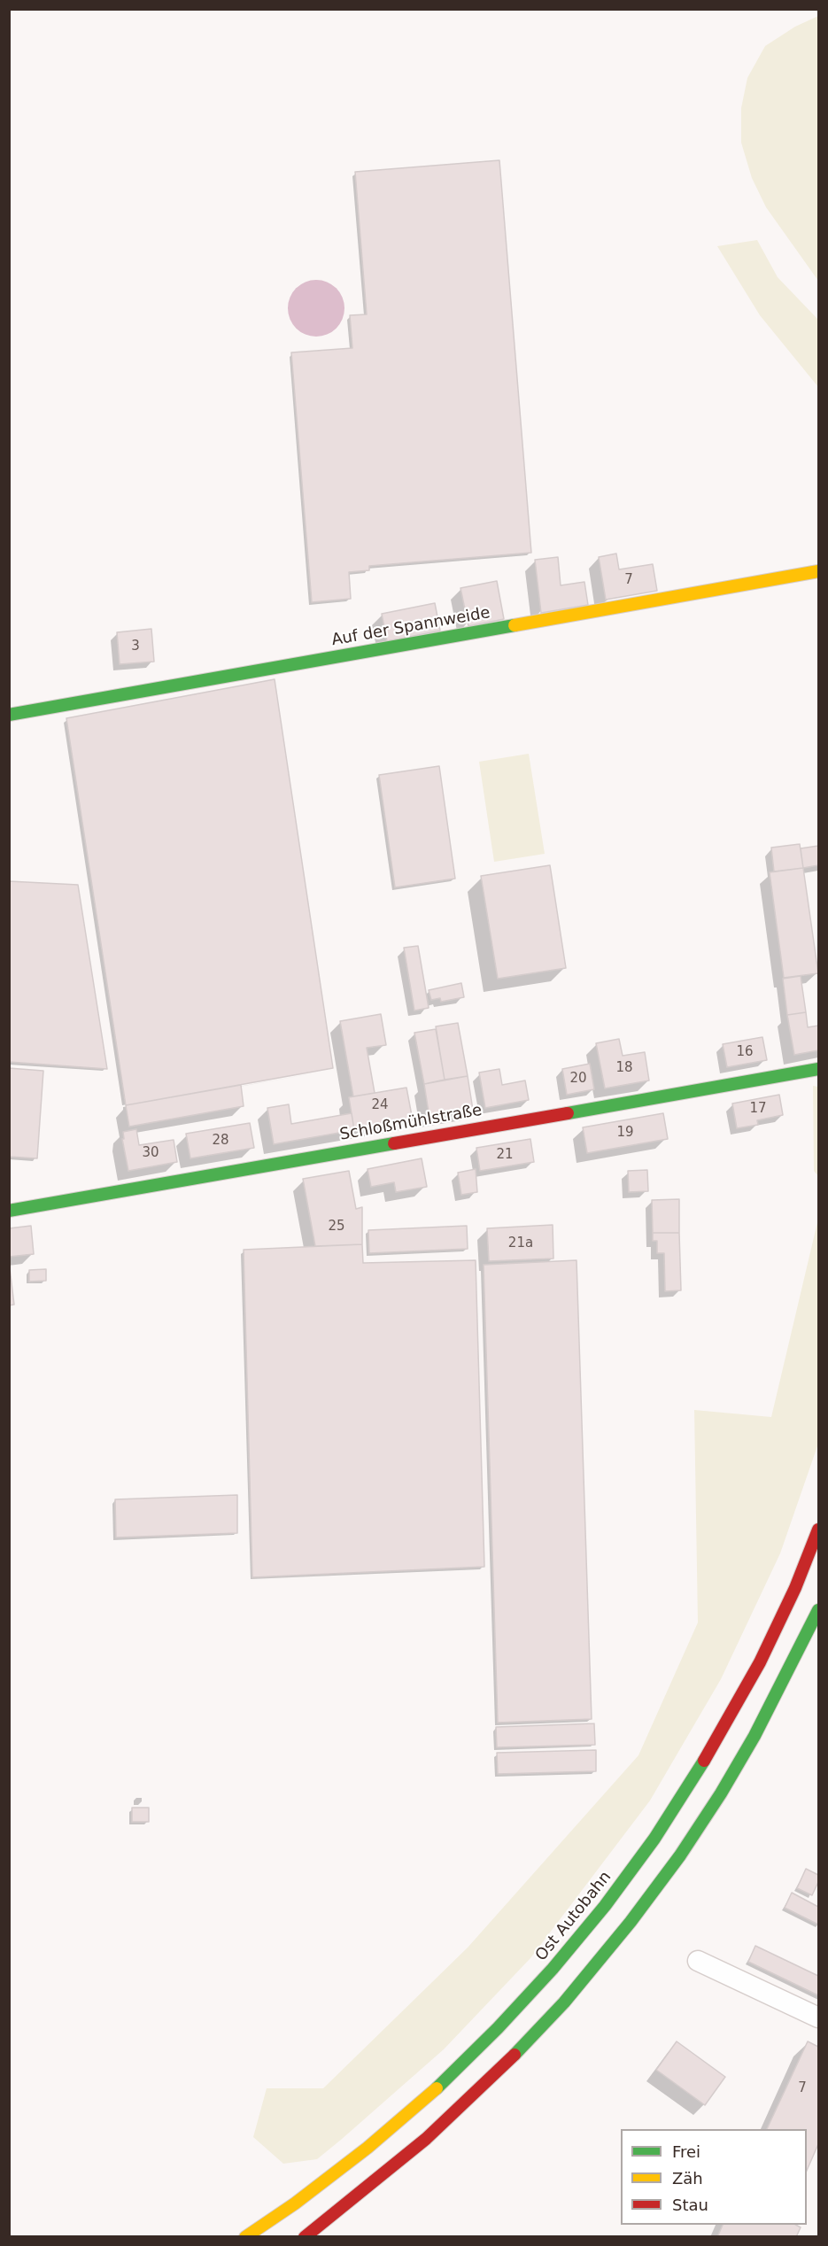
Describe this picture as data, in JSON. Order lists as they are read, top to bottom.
{
  "streets": {
    "main road": ["Auf der Spannweide", "Schloßmühlstraße", "Ost Autobahn"]
  },
  "house_numbers": [
    "7",
    "3",
    "16",
    "18",
    "20",
    "24",
    "17",
    "19",
    "28",
    "30",
    "21",
    "25",
    "21a",
    "7"
  ],
  "legend": ["Frei", "Zäh", "Stau"]
}
